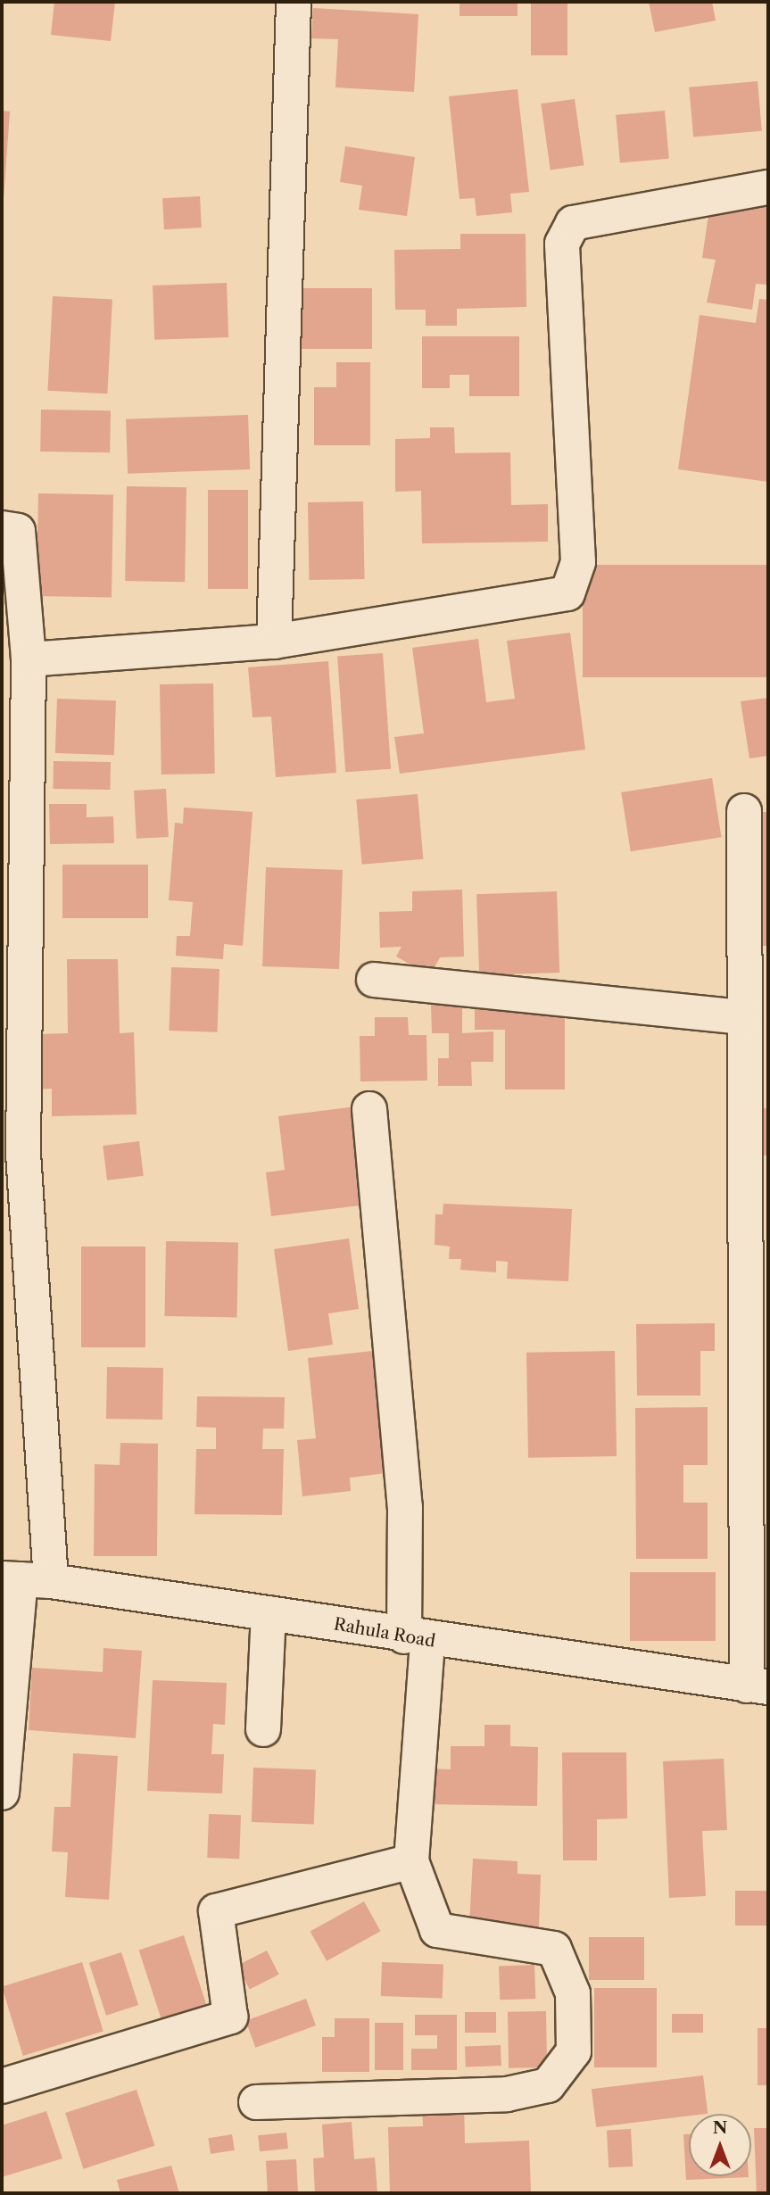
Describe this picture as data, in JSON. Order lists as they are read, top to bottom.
{
  "streets": {
    "street": ["Rahula Road"]
  },
  "north": "top"
}
